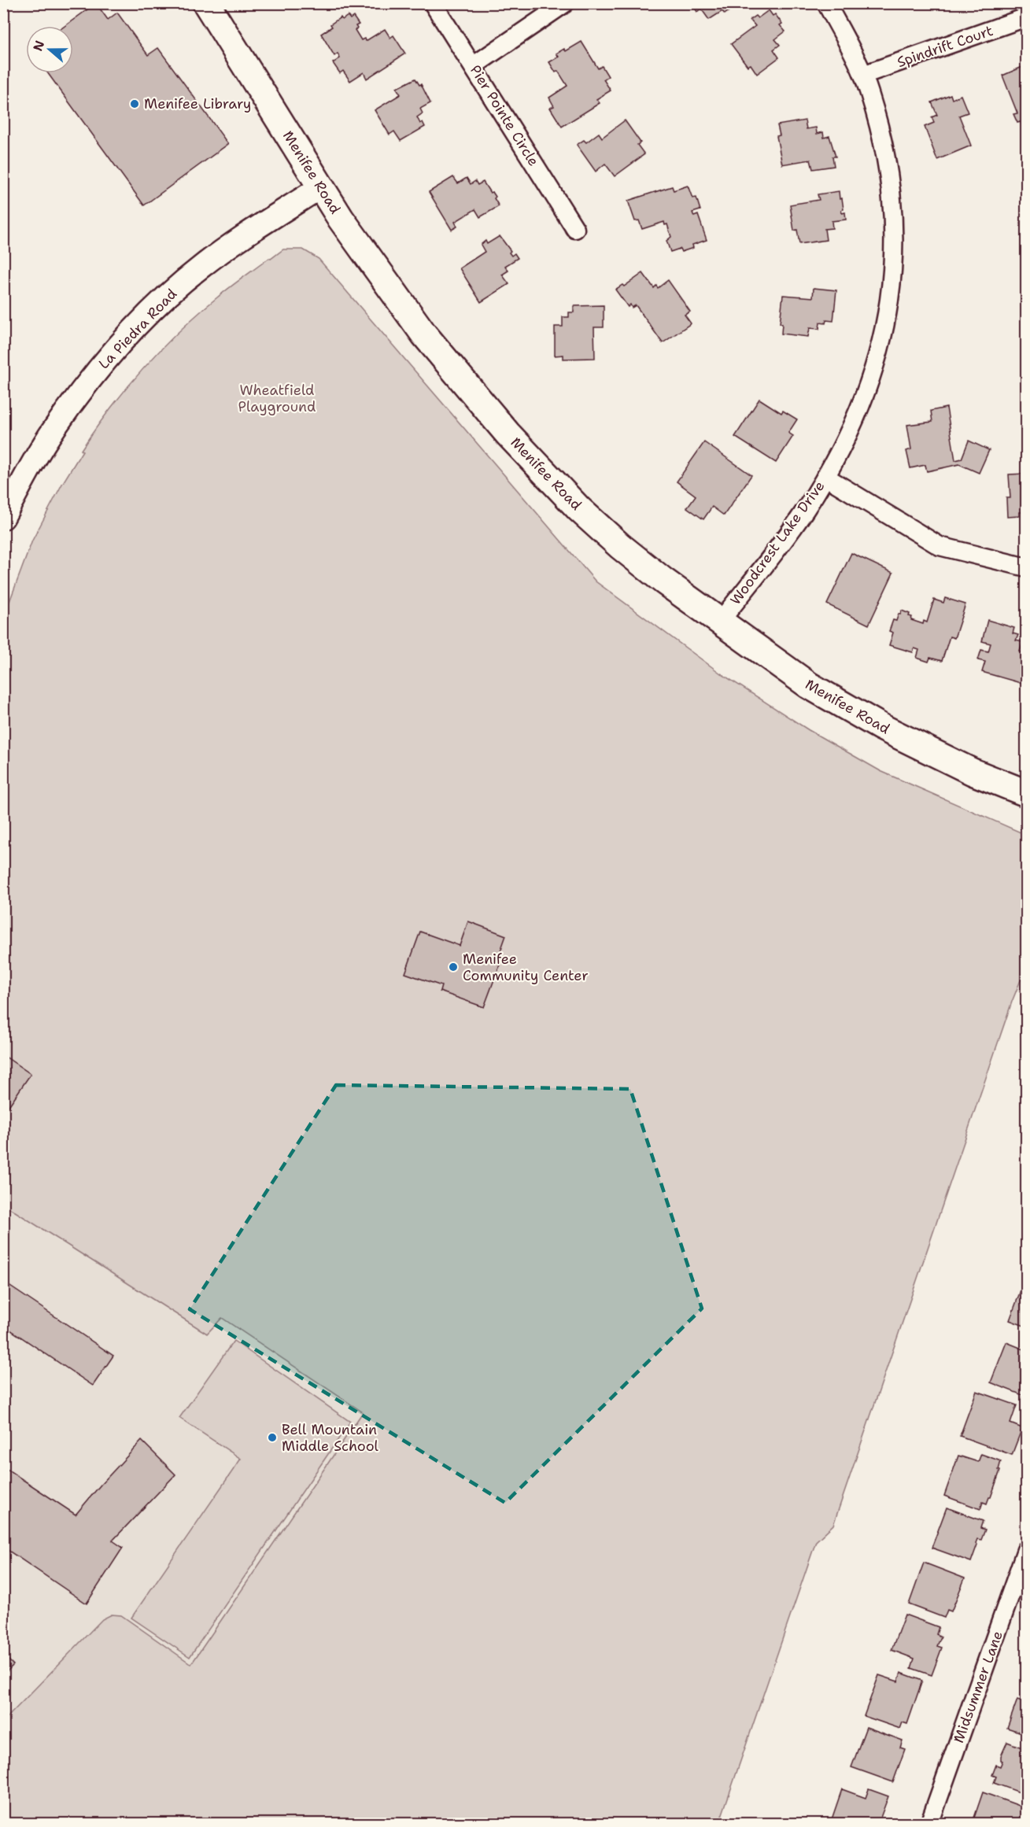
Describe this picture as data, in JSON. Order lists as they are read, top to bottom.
{
  "streets": {
    "main road": ["Menifee Road"],
    "street": [
      "Spindrift Court",
      "Pier Pointe Circle",
      "La Piedra Road",
      "Woodcrest Lake Drive",
      "Midsummer Lane"
    ]
  },
  "crossings": [
    ["Spindrift Court", "Woodcrest Lake Drive"],
    ["Menifee Road", "La Piedra Road"],
    ["Menifee Road", "Woodcrest Lake Drive"]
  ],
  "parks": ["Wheatfield Playground"],
  "places": ["Menifee Library", "Menifee Community Center", "Bell Mountain Middle School"],
  "north": "left"
}
